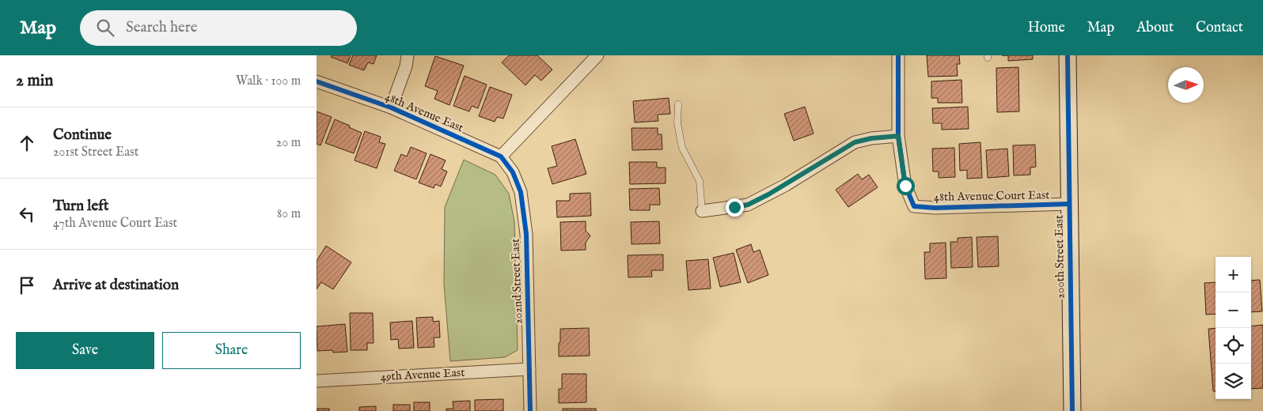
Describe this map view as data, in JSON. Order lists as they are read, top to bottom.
{
  "streets": {
    "street": [
      "48th Avenue East",
      "48th Avenue Court East",
      "200th Street East",
      "202nd Street East",
      "49th Avenue East"
    ]
  },
  "crossings": [
    ["48th Avenue East", "202nd Street East"],
    ["48th Avenue Court East", "200th Street East"],
    ["202nd Street East", "49th Avenue East"]
  ],
  "north": "right",
  "page": {
    "header": "Map",
    "search": "Search here",
    "nav": [
      "Home",
      "Map",
      "About",
      "Contact"
    ],
    "heading": ["2 min", "Walk · 100 m"],
    "list": [
      ["Continue", "201st Street East", "20 m"],
      ["Turn left", "47th Avenue Court East", "80 m"],
      "Arrive at destination"
    ],
    "map_buttons": ["+", "−"],
    "buttons": ["Save", "Share"]
  }
}
